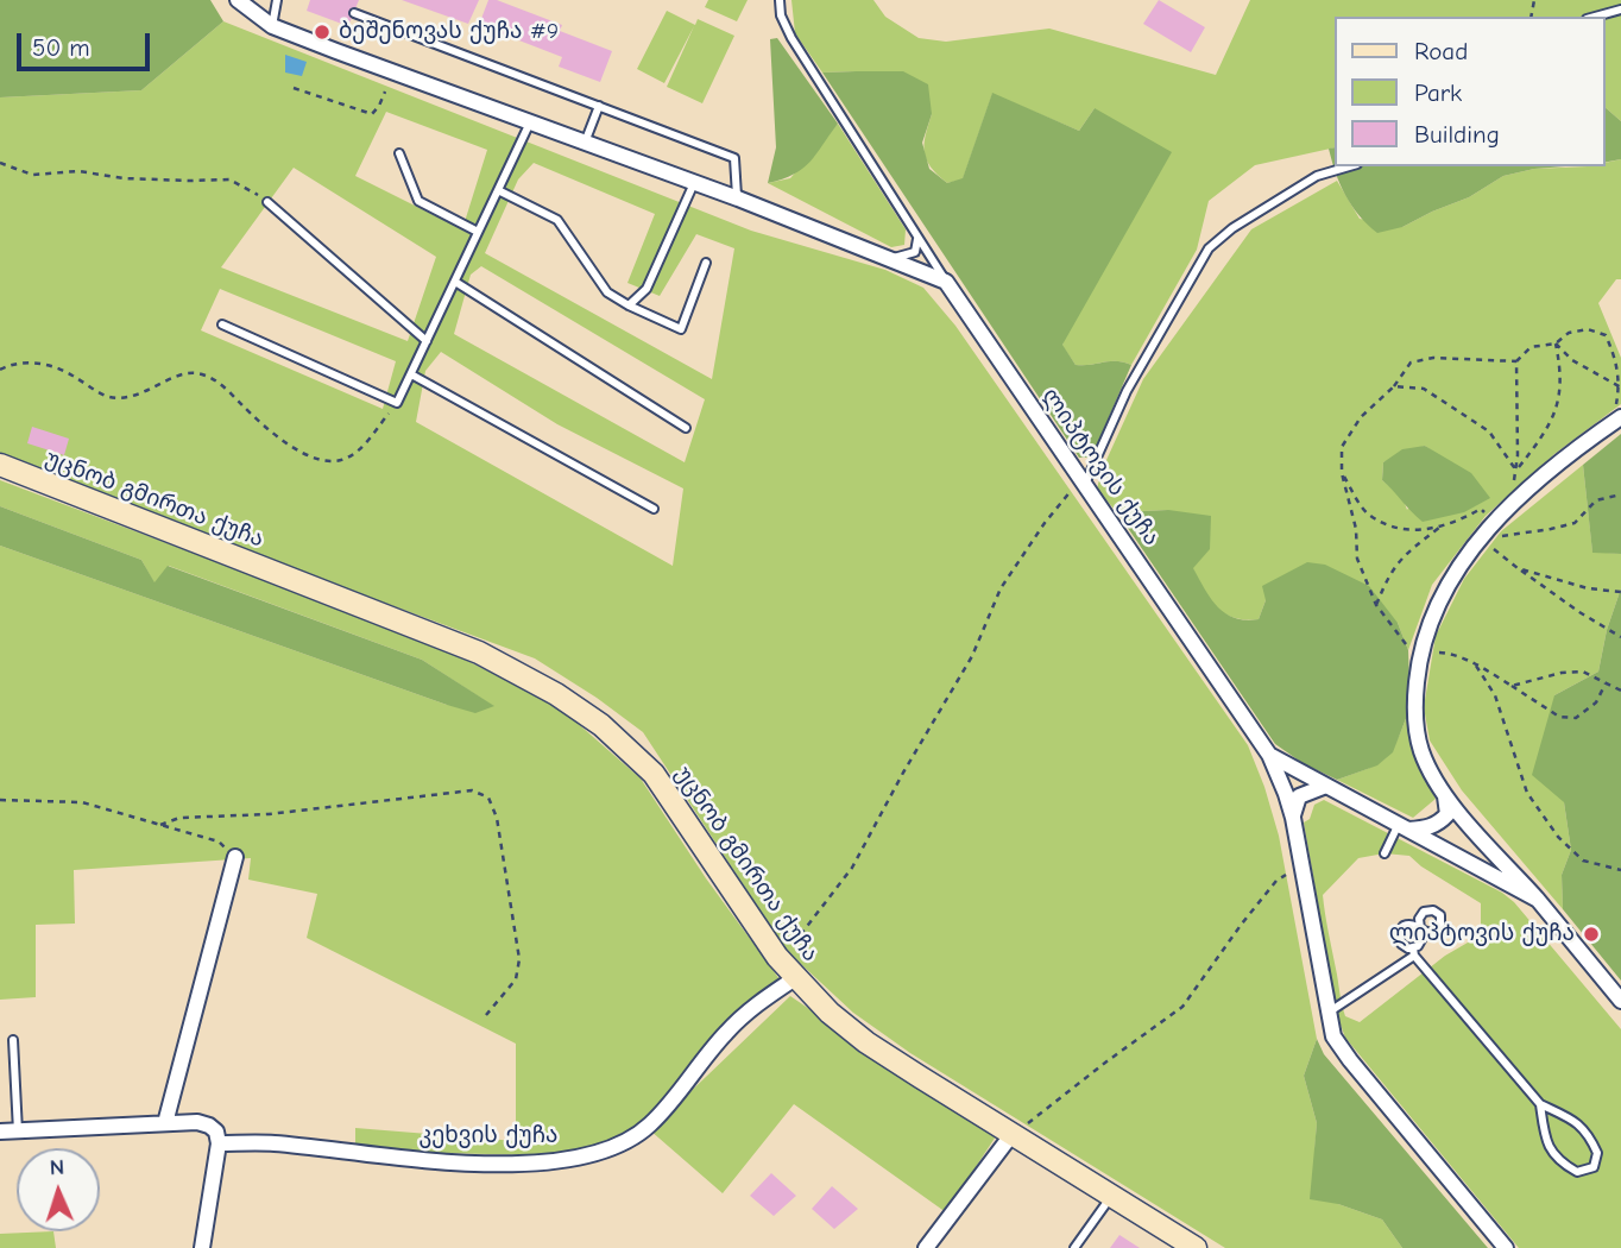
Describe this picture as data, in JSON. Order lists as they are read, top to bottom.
{
  "streets": {
    "main road": ["უცნობ გმირთა ქუჩა"],
    "street": ["ლიპტოვის ქუჩა", "კეხვის ქუჩა"]
  },
  "crossings": [
    ["უცნობ გმირთა ქუჩა", "კეხვის ქუჩა"]
  ],
  "places": ["ბეშენოვას ქუჩა #9", "ლიპტოვის ქუჩა"],
  "legend": ["Road", "Park", "Building"],
  "scale_bar": "50 m",
  "north": "top"
}
